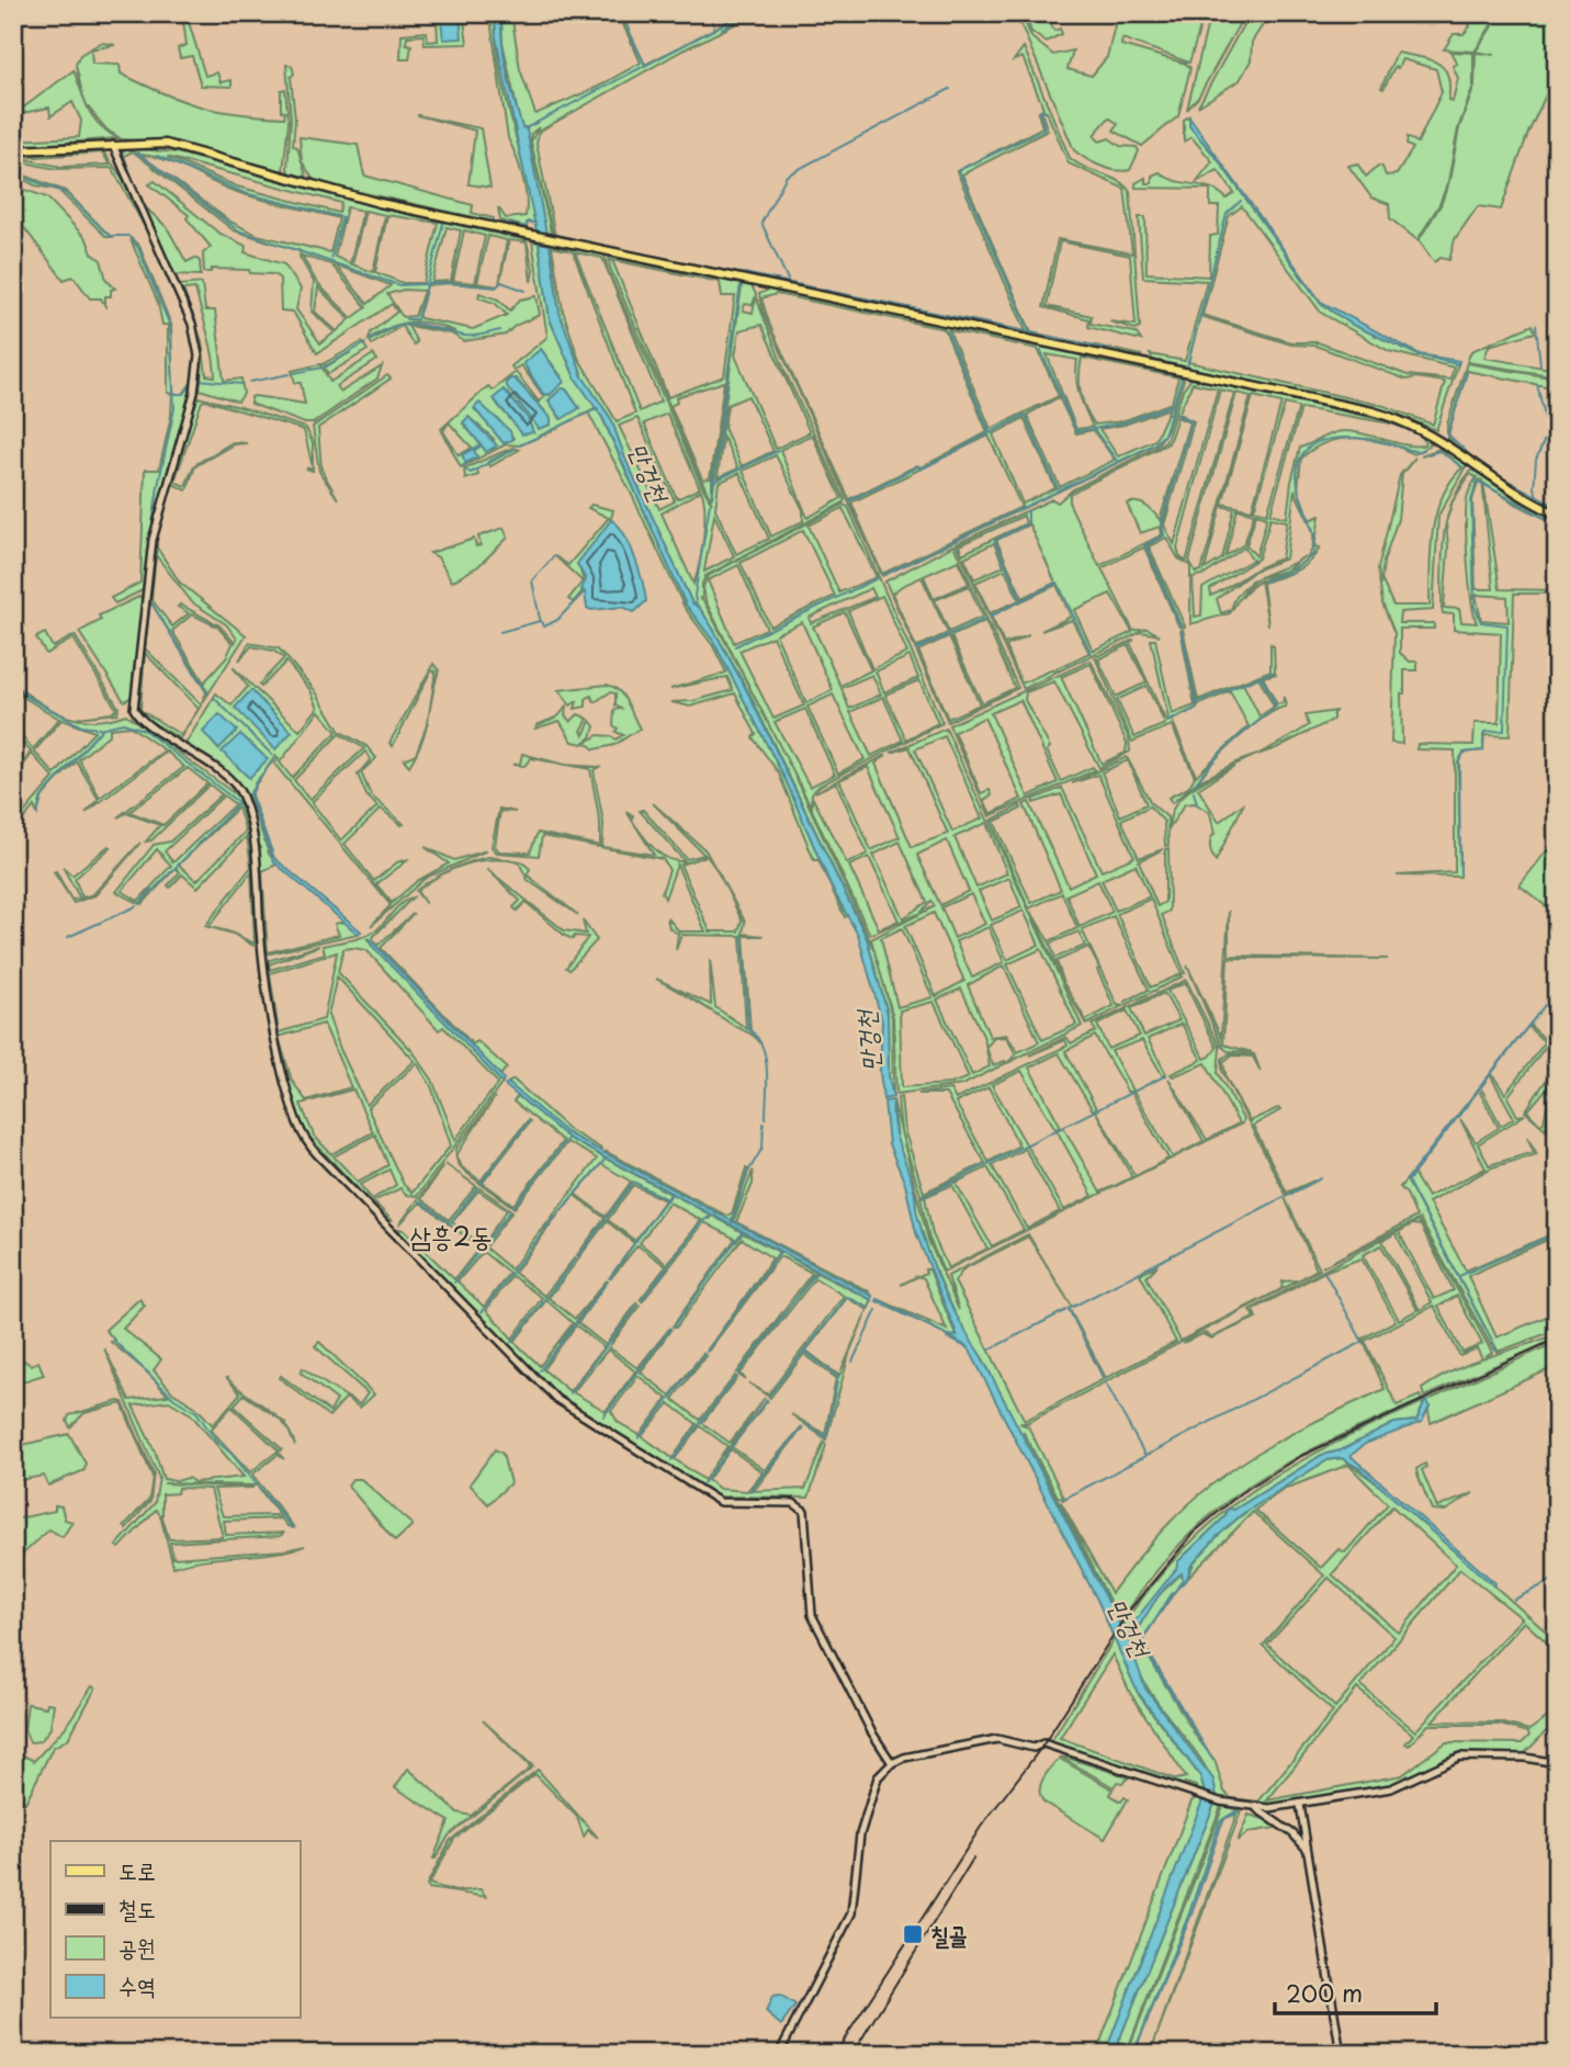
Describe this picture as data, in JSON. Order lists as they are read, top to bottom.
{
  "districts": ["삼흥2동"],
  "water": ["만겅천"],
  "places": {
    "transit": ["칠골"]
  },
  "legend": [
    "도로",
    "철도",
    "공원",
    "수역"
  ],
  "scale_bar": "200 m"
}
